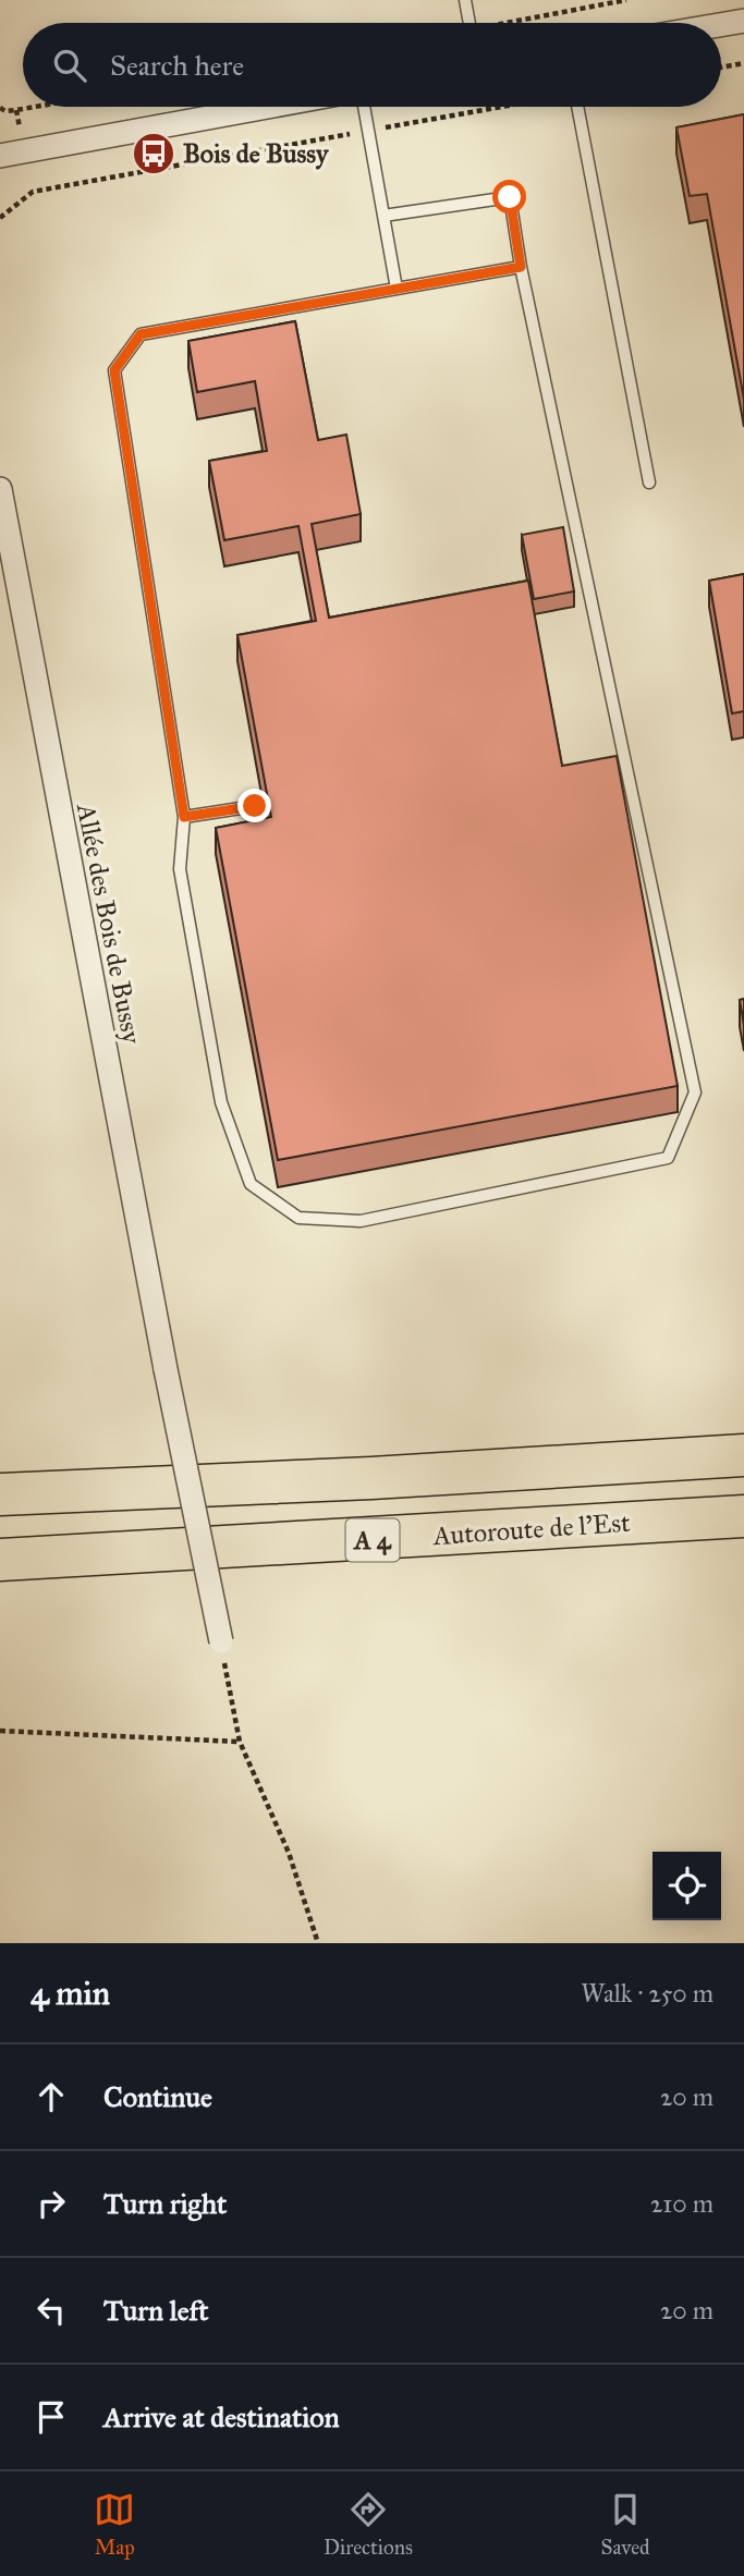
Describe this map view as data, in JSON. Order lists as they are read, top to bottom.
{
  "streets": {
    "highway": ["Autoroute de l’Est", "A 4"],
    "street": ["Allée des Bois de Bussy"]
  },
  "places": {
    "bus stop": ["Bois de Bussy"]
  },
  "page": {
    "search": "Search here",
    "heading": ["4 min", "Walk · 250 m"],
    "list": [
      ["Continue", "20 m"],
      ["Turn right", "210 m"],
      ["Turn left", "20 m"],
      "Arrive at destination"
    ],
    "nav": ["Map", "Directions", "Saved"]
  }
}
